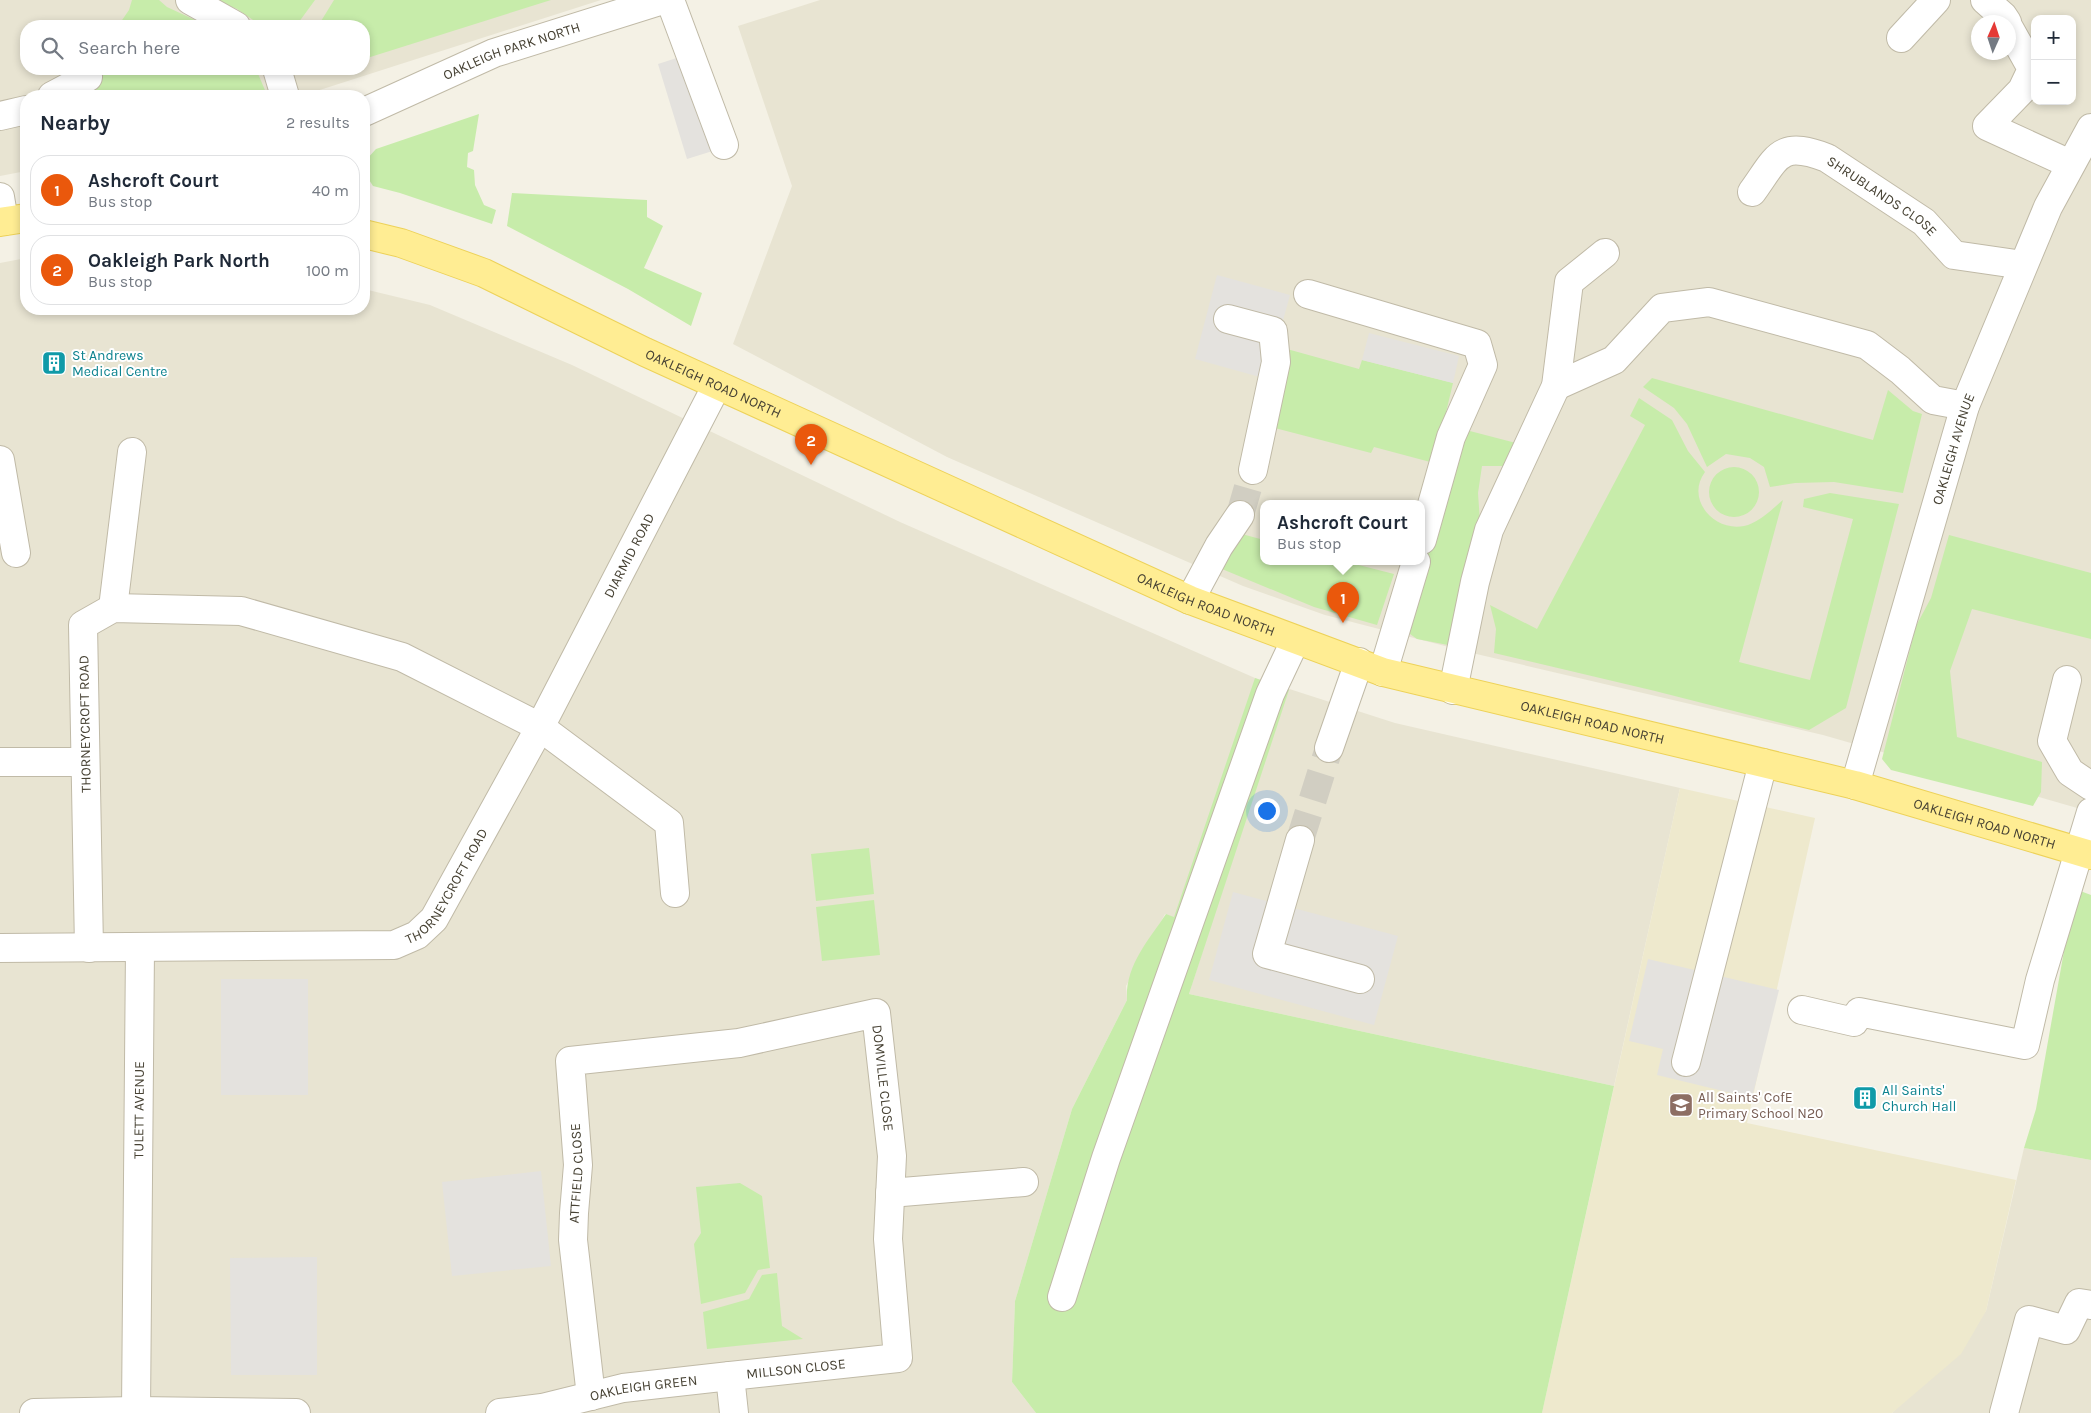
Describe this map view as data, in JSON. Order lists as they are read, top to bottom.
{
  "streets": {
    "main road": ["OAKLEIGH ROAD NORTH"],
    "street": [
      "OAKLEIGH PARK NORTH",
      "SHRUBLANDS CLOSE",
      "OAKLEIGH AVENUE",
      "DIARMID ROAD",
      "THORNEYCROFT ROAD",
      "DOMVILLE CLOSE",
      "TULETT AVENUE",
      "ATTFIELD CLOSE",
      "MILLSON CLOSE",
      "OAKLEIGH GREEN"
    ]
  },
  "crossings": [
    ["SHRUBLANDS CLOSE", "OAKLEIGH AVENUE"],
    ["OAKLEIGH ROAD NORTH", "OAKLEIGH AVENUE"],
    ["OAKLEIGH ROAD NORTH", "DIARMID ROAD"],
    ["DIARMID ROAD", "THORNEYCROFT ROAD"],
    ["THORNEYCROFT ROAD", "TULETT AVENUE"],
    ["DOMVILLE CLOSE", "ATTFIELD CLOSE"],
    ["DOMVILLE CLOSE", "MILLSON CLOSE"],
    ["ATTFIELD CLOSE", "OAKLEIGH GREEN"],
    ["MILLSON CLOSE", "OAKLEIGH GREEN"]
  ],
  "places": {
    "building": ["St Andrews Medical Centre", "All Saints' Church Hall"],
    "school or university": ["All Saints' CofE Primary School N20"]
  },
  "north": "top",
  "page": {
    "map_buttons": ["+", "−"],
    "search": "Search here",
    "heading": ["Nearby", "2 results"],
    "list": [
      {
        "mark": "1",
        "name": "Ashcroft Court",
        "note": "Bus stop",
        "value": "40 m"
      },
      {
        "mark": "2",
        "name": "Oakleigh Park North",
        "note": "Bus stop",
        "value": "100 m"
      }
    ],
    "pins": ["2", "1"],
    "popup": ["Ashcroft Court", "Bus stop"]
  }
}
